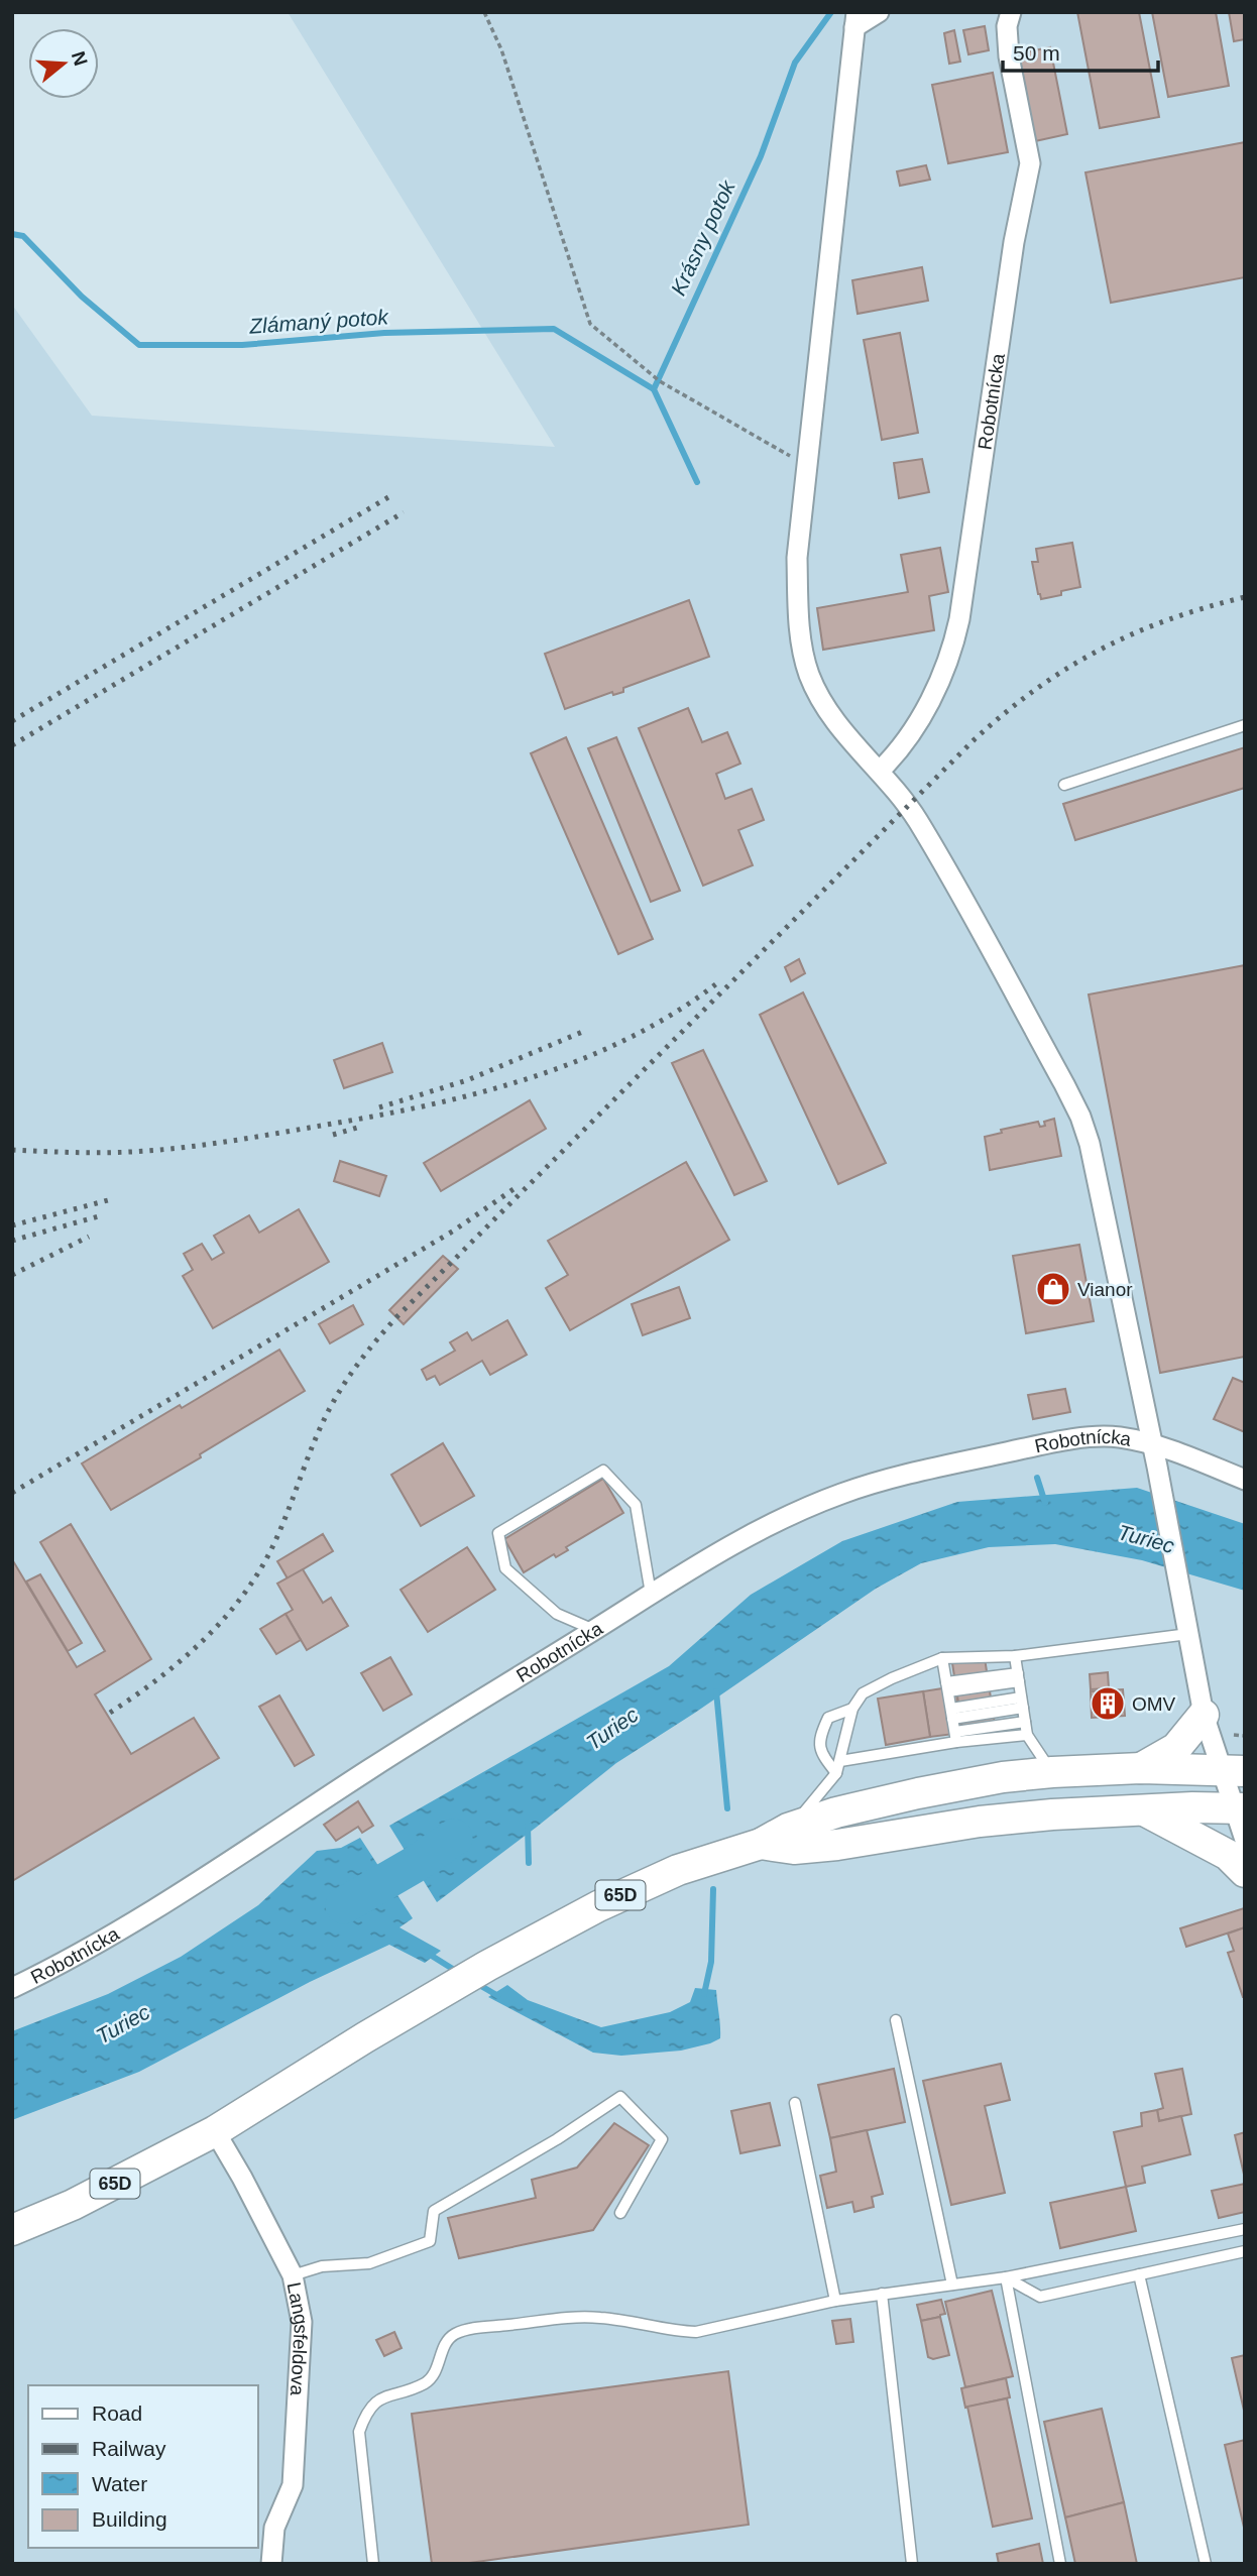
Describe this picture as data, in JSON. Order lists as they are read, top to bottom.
{
  "streets": {
    "main road": ["65D"],
    "street": ["Robotnícka", "Langsfeldova"]
  },
  "crossings": [
    ["Robotnícka", "65D"],
    ["65D", "Langsfeldova"]
  ],
  "water": ["Krásny potok", "Zlámaný potok", "Turiec"],
  "places": {
    "shop": ["Vianor"],
    "building": ["OMV"]
  },
  "legend": [
    "Road",
    "Railway",
    "Water",
    "Building"
  ],
  "scale_bar": "50 m",
  "north": "right"
}
